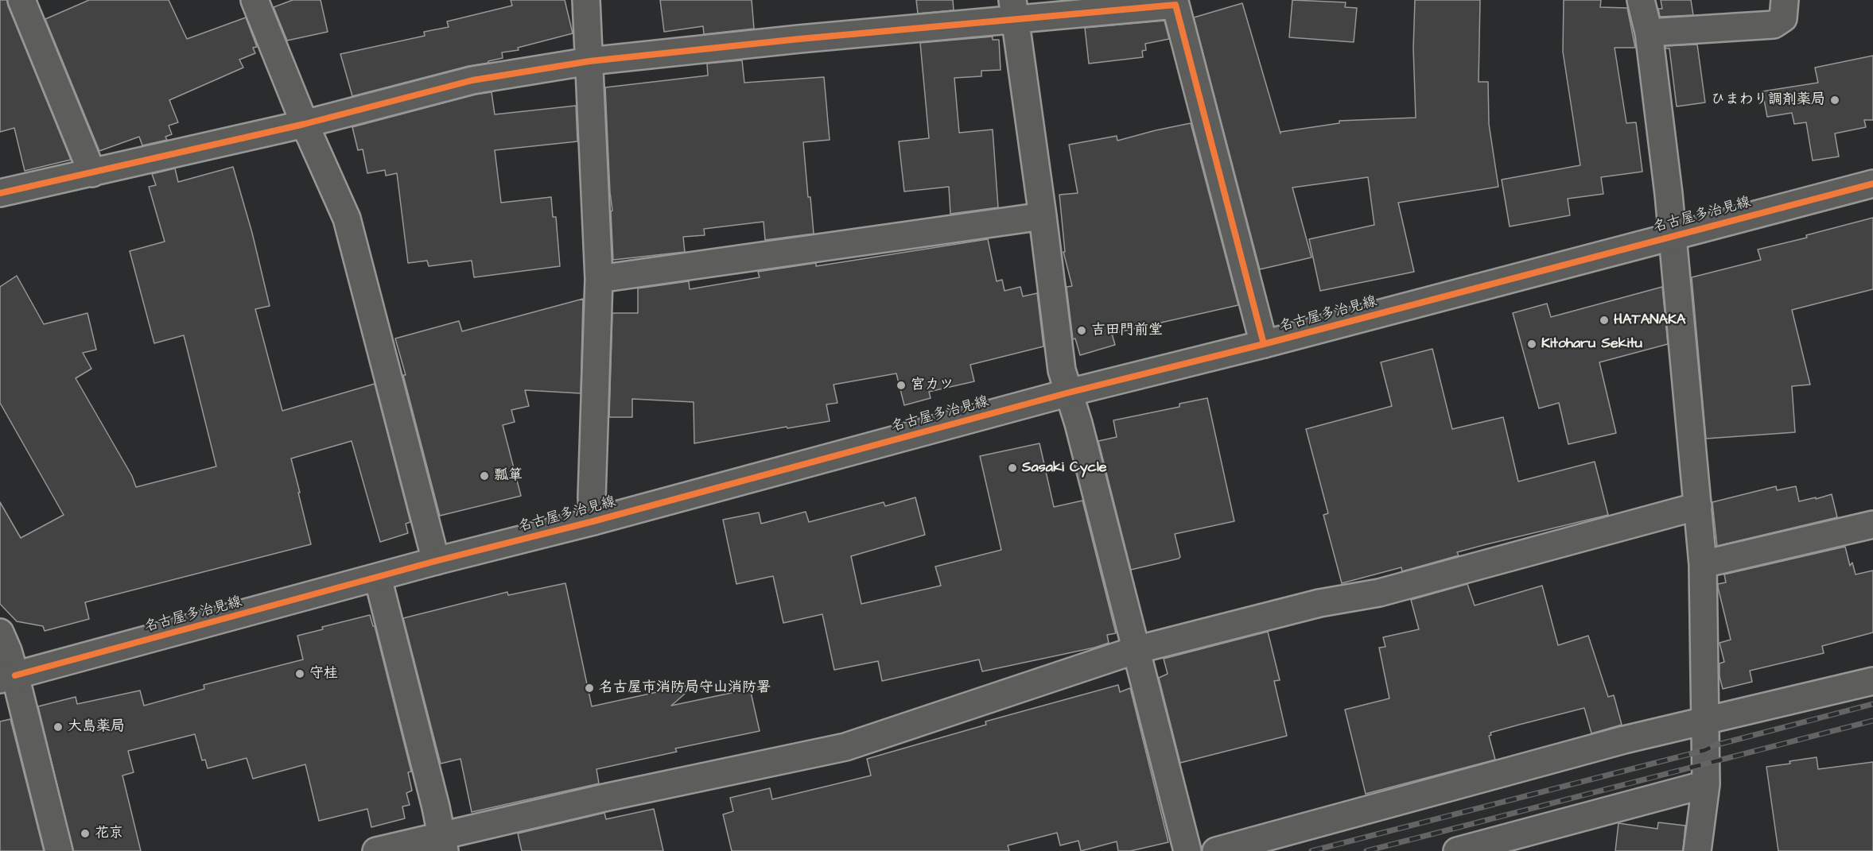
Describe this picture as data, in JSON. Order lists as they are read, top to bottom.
{
  "streets": {
    "street": ["名古屋多治見線"]
  },
  "places": [
    "ひまわり調剤薬局",
    "HATANAKA",
    "吉田門前堂",
    "Kitoharu Sekitu",
    "宮カツ",
    "Sasaki Cycle",
    "瓢箪",
    "守桂",
    "名古屋市消防局守山消防署",
    "大島薬局",
    "花京"
  ]
}
